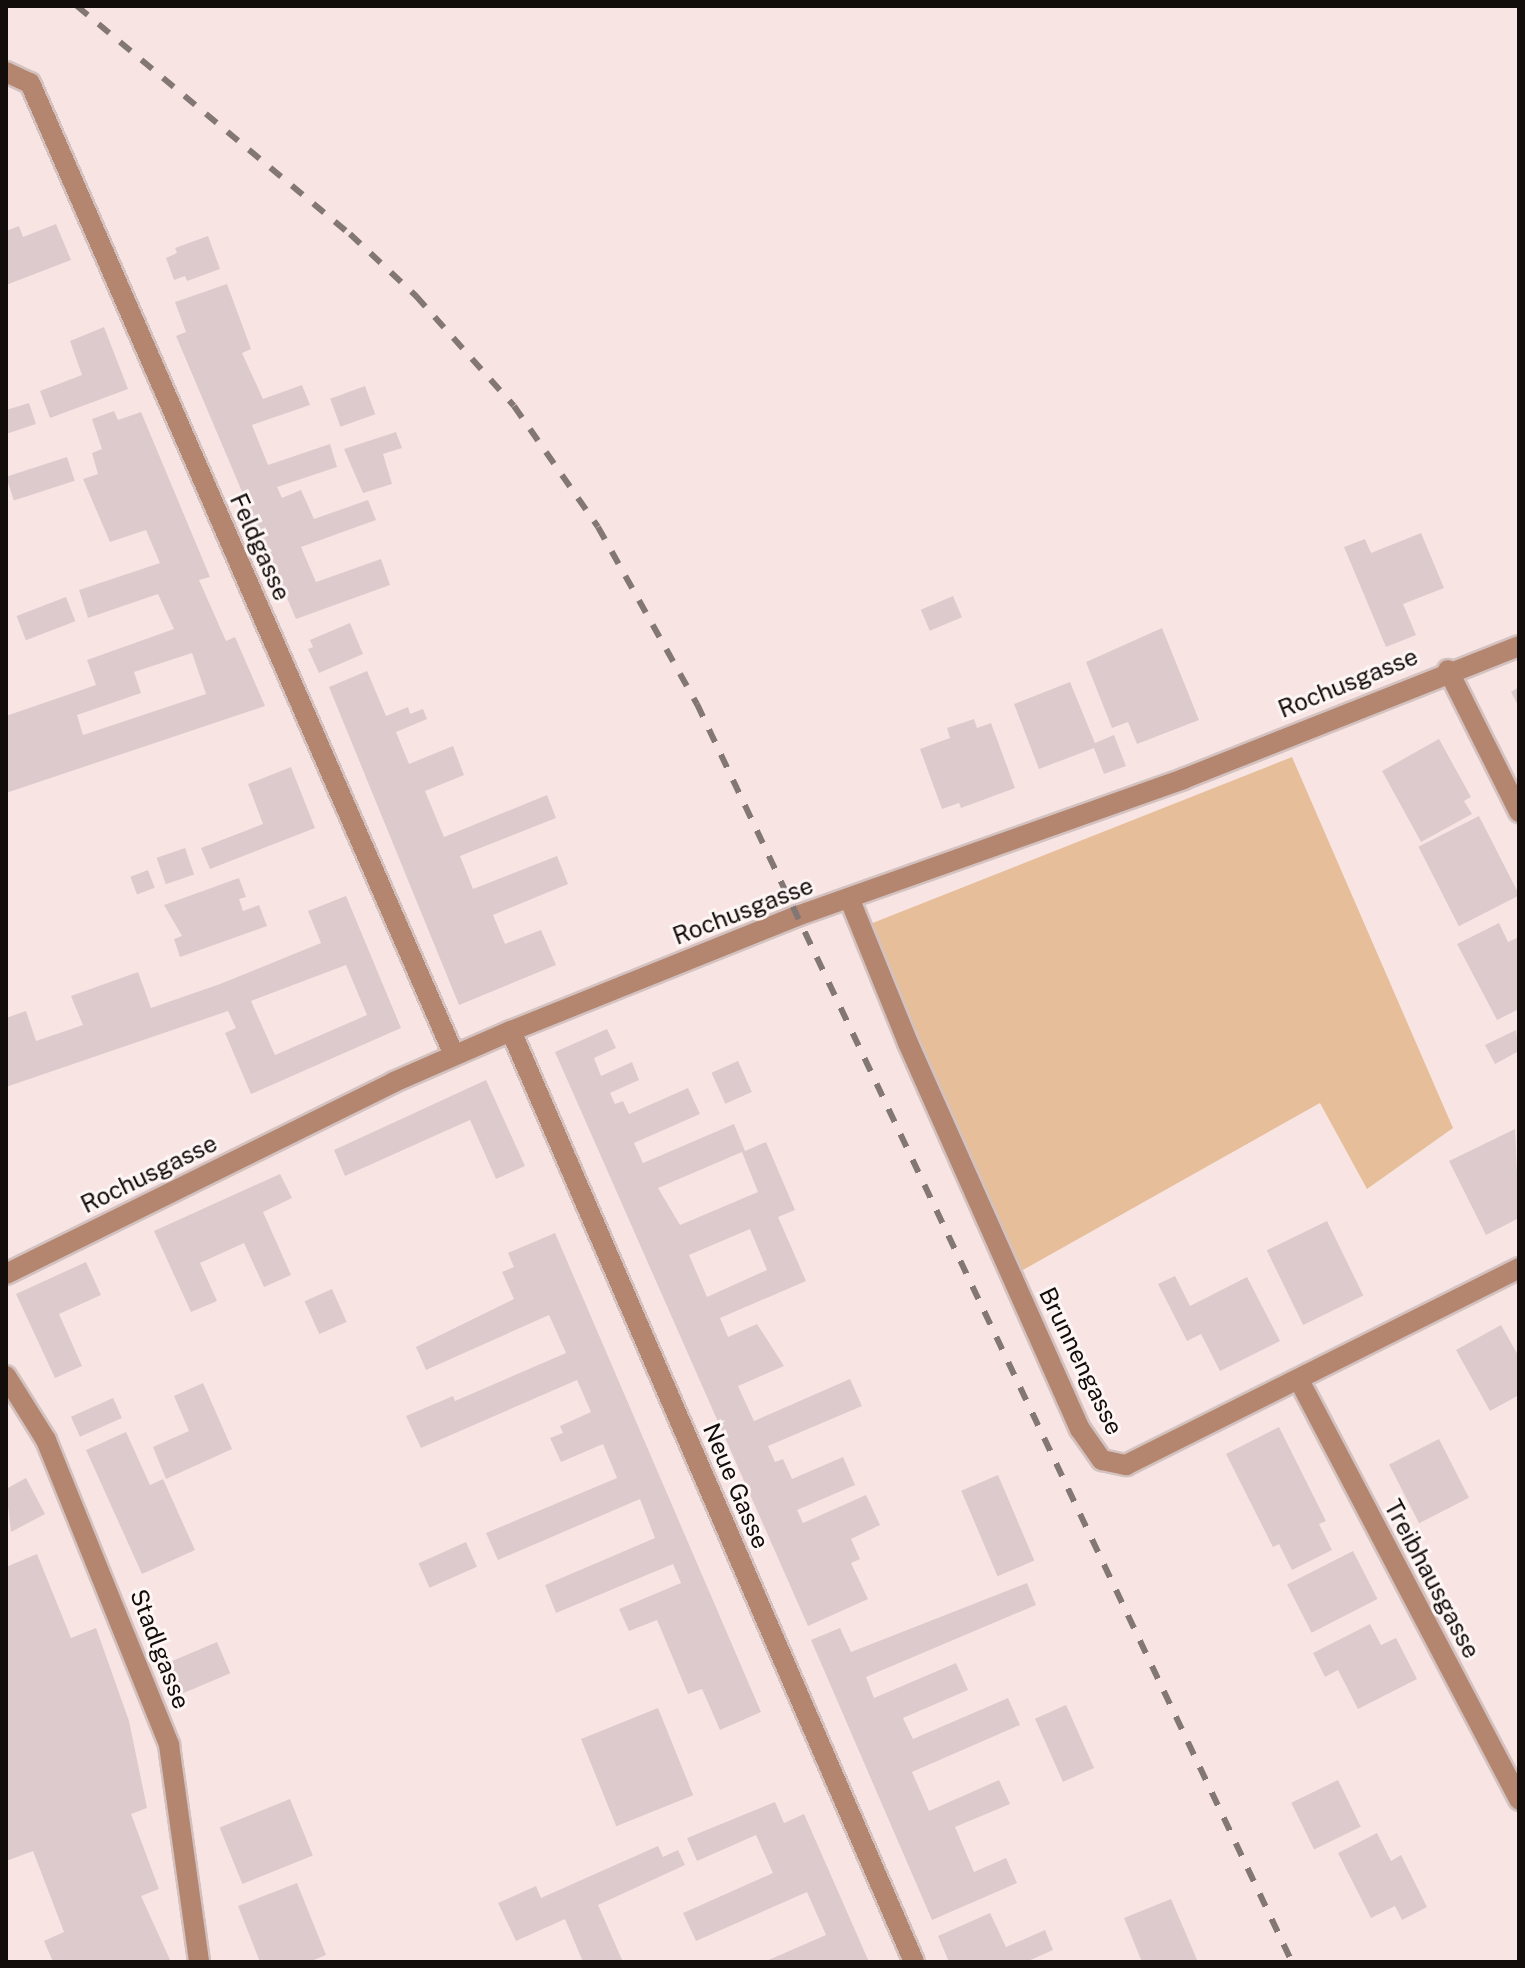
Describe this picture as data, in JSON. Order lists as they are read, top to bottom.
{
  "streets": {
    "street": [
      "Feldgasse",
      "Rochusgasse",
      "Brunnengasse",
      "Neue Gasse",
      "Treibhausgasse",
      "Stadlgasse"
    ]
  },
  "crossings": [
    ["Feldgasse", "Rochusgasse"],
    ["Rochusgasse", "Brunnengasse"],
    ["Rochusgasse", "Neue Gasse"],
    ["Brunnengasse", "Treibhausgasse"]
  ]
}
